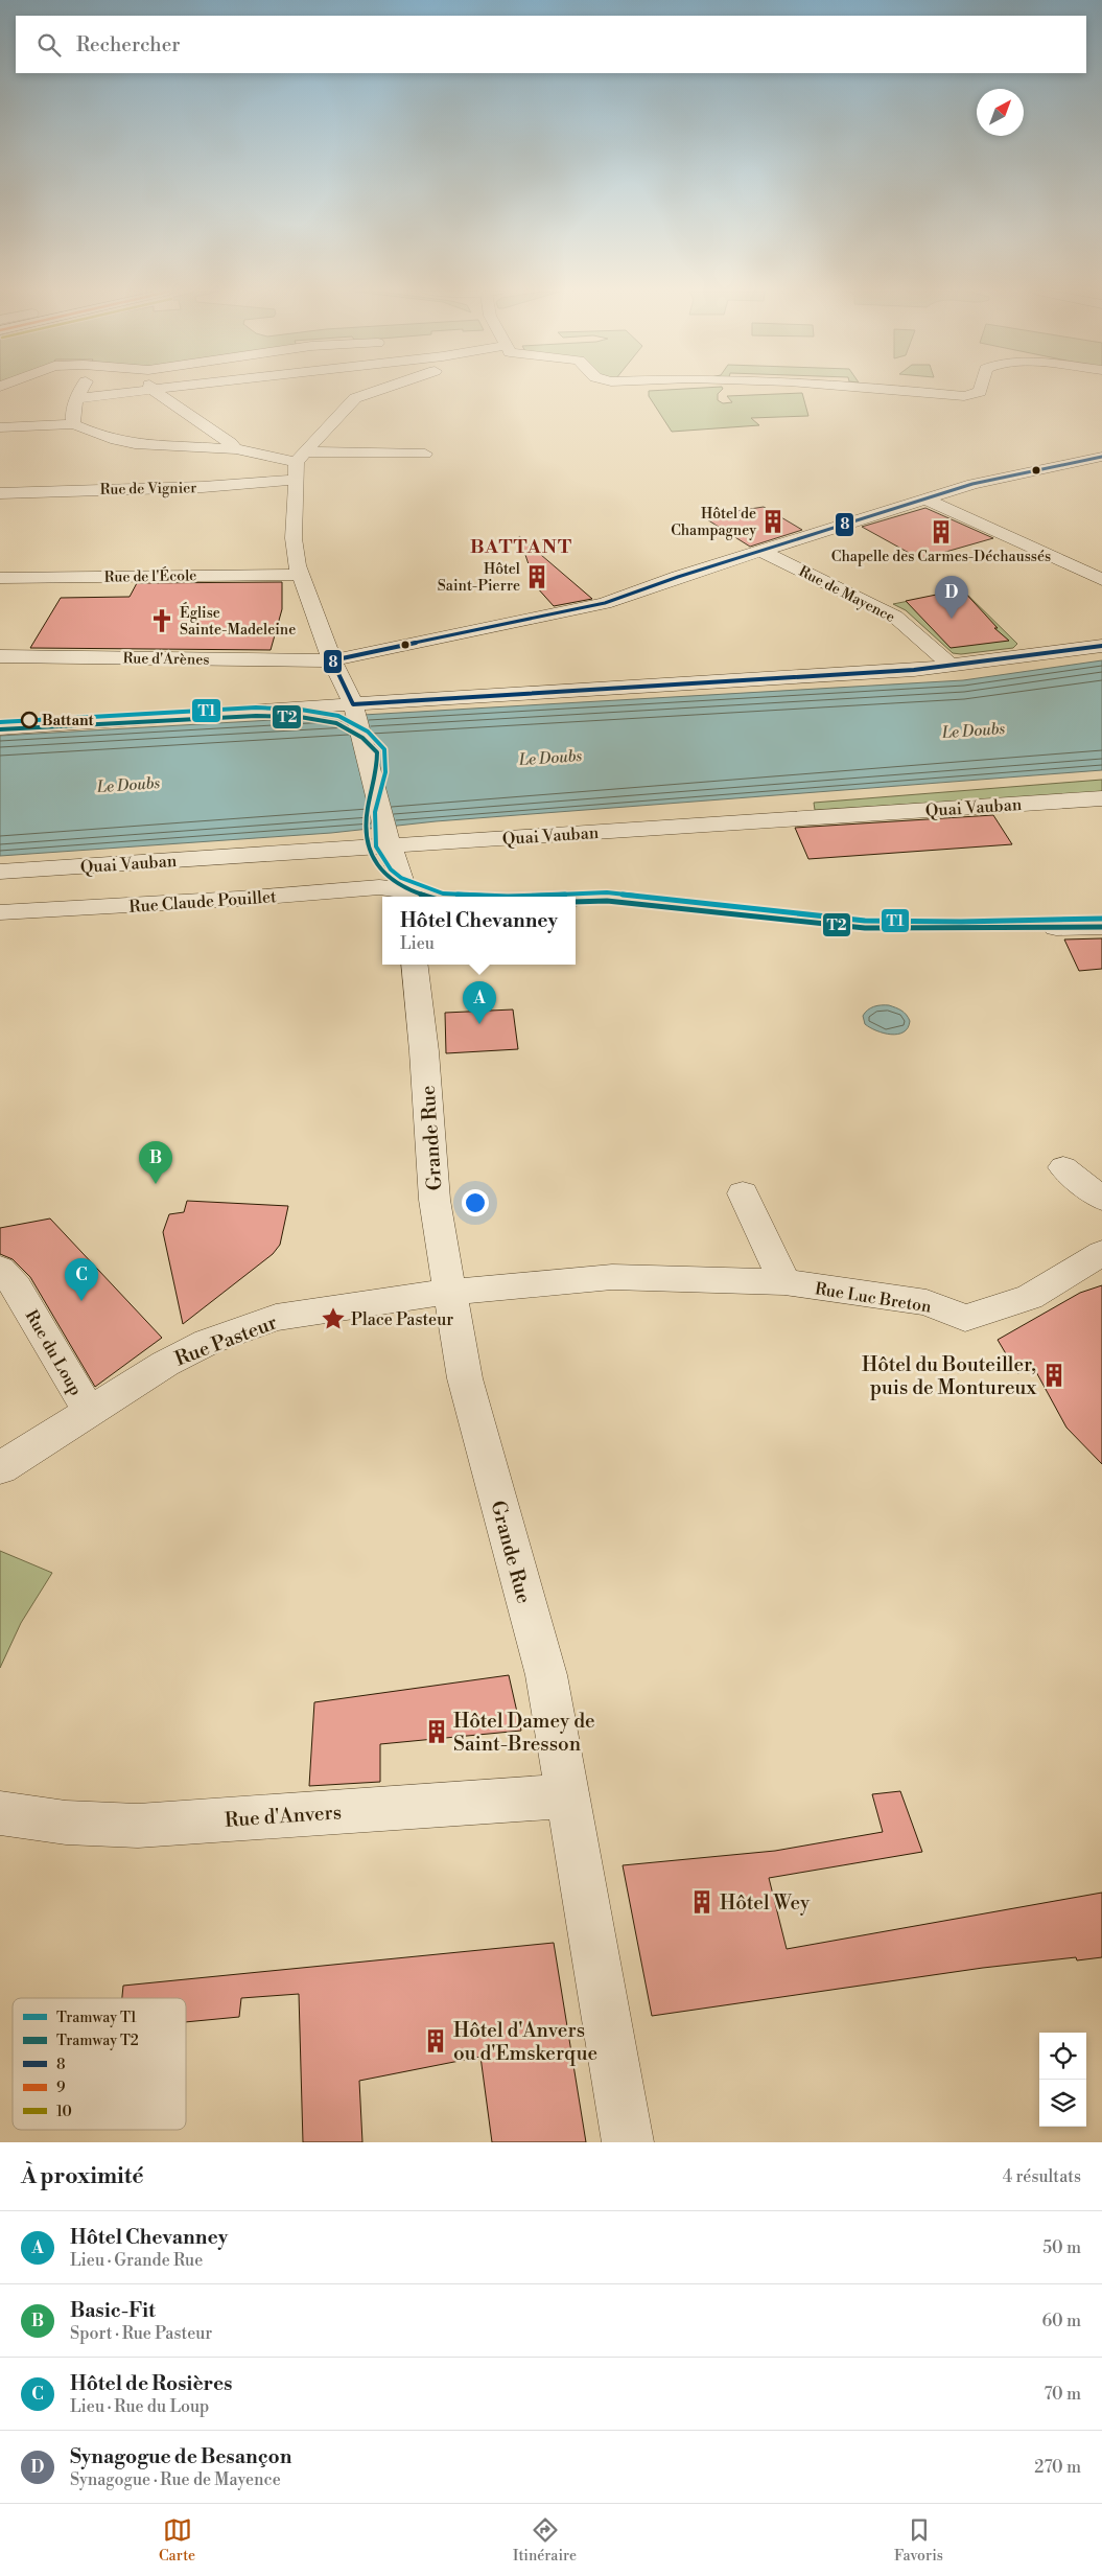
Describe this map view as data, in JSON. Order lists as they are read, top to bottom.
{
  "streets": {
    "street": [
      "Rue de Vignier",
      "Rue de l'École",
      "Rue de Mayence",
      "Rue d'Arènes",
      "Quai Vauban",
      "Rue Claude Pouillet",
      "Grande Rue",
      "Rue Luc Breton",
      "Rue Pasteur",
      "Rue du Loup",
      "Rue d'Anvers"
    ]
  },
  "crossings": [
    ["Rue de Mayence", "Rue d'Arènes"],
    ["Grande Rue", "Rue Luc Breton"],
    ["Grande Rue", "Rue Pasteur"],
    ["Grande Rue", "Rue d'Anvers"],
    ["Rue Luc Breton", "Rue Pasteur"],
    ["Rue Pasteur", "Rue du Loup"]
  ],
  "districts": ["BATTANT"],
  "water": ["Le Doubs"],
  "places": {
    "building": [
      "Hôtel de Champagney",
      "Chapelle des Carmes-Déchaussés",
      "Hôtel Saint-Pierre",
      "Hôtel du Bouteiller, puis de Montureux",
      "Hôtel Damey de Saint-Bresson",
      "Hôtel Wey",
      "Hôtel d'Anvers ou d'Emskerque"
    ],
    "church": ["Église Sainte-Madeleine"],
    "other": ["Battant"],
    "place": ["Place Pasteur"]
  },
  "lines": ["transit line 8", "tram line T1", "tram line T2"],
  "legend": [
    "Tramway T1",
    "Tramway T2",
    "8",
    "9",
    "10"
  ],
  "north": "top right",
  "page": {
    "search": "Rechercher",
    "pins": [
      "D",
      "A",
      "B",
      "C"
    ],
    "popup": ["Hôtel Chevanney", "Lieu"],
    "heading": ["À proximité", "4 résultats"],
    "list": [
      {
        "mark": "A",
        "name": "Hôtel Chevanney",
        "note": "Lieu · Grande Rue",
        "value": "50 m"
      },
      {
        "mark": "B",
        "name": "Basic-Fit",
        "note": "Sport · Rue Pasteur",
        "value": "60 m"
      },
      {
        "mark": "C",
        "name": "Hôtel de Rosières",
        "note": "Lieu · Rue du Loup",
        "value": "70 m"
      },
      {
        "mark": "D",
        "name": "Synagogue de Besançon",
        "note": "Synagogue · Rue de Mayence",
        "value": "270 m"
      }
    ],
    "nav": ["Carte", "Itinéraire", "Favoris"]
  }
}
